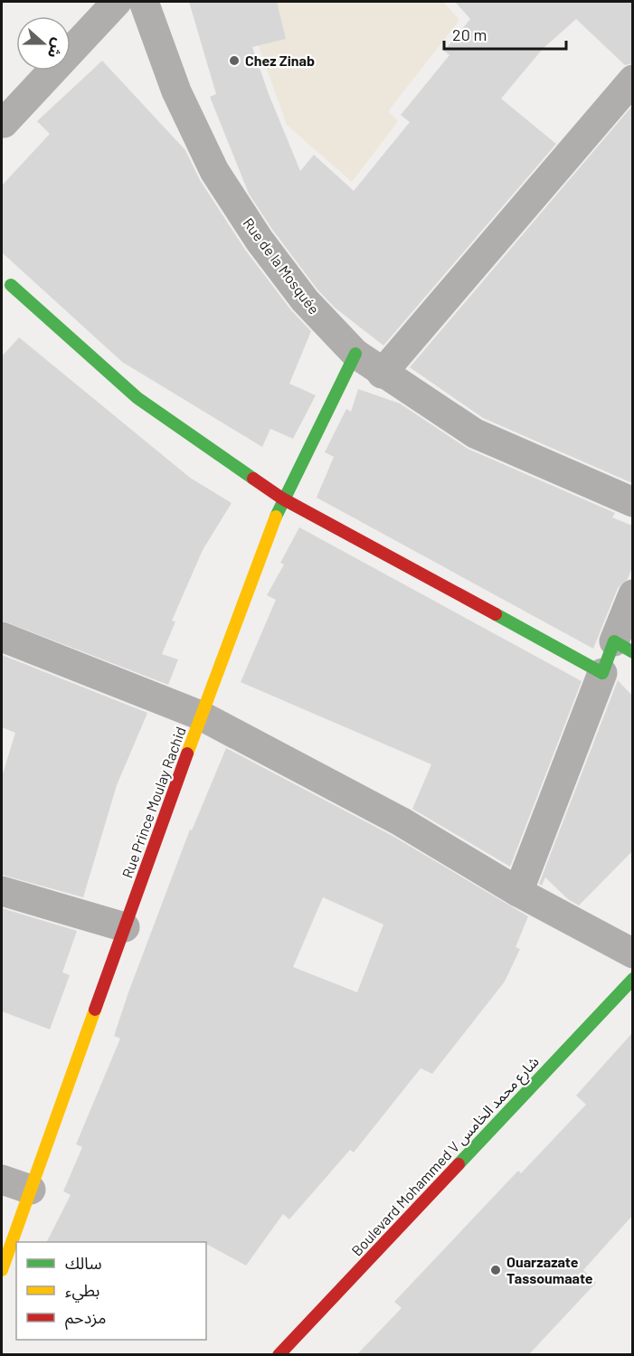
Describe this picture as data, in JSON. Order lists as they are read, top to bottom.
{
  "streets": {
    "street": ["Rue de la Mosquée", "Rue Prince Moulay Rachid", "Boulevard Mohammed V شارع محمد الخامس"]
  },
  "crossings": [
    ["Rue de la Mosquée", "Rue Prince Moulay Rachid"]
  ],
  "places": ["Chez Zinab", "Ouarzazate Tassoumaate"],
  "legend": ["سالك", "بطيء", "مزدحم"],
  "scale_bar": "20 m",
  "north": "right"
}
